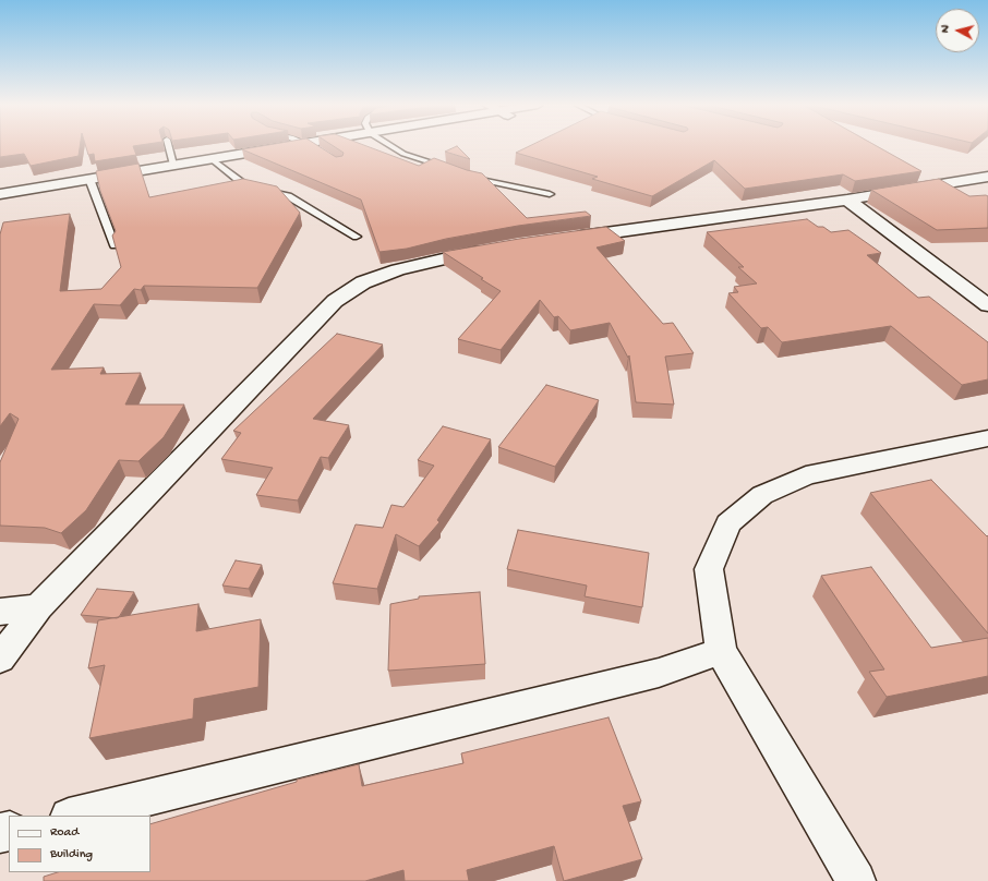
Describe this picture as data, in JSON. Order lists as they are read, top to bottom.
{
  "legend": ["Road", "Building"],
  "north": "left"
}
